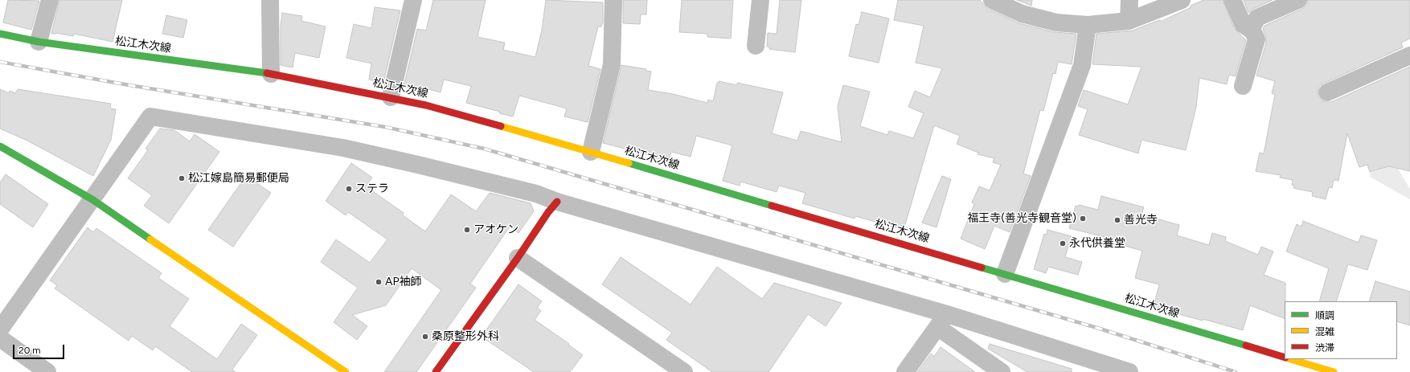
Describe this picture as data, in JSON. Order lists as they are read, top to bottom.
{
  "streets": {
    "main road": ["松江木次線"]
  },
  "places": [
    "松江嫁島簡易郵便局",
    "ステラ",
    "福王寺(善光寺観音堂)",
    "善光寺",
    "アオケン",
    "永代供養堂",
    "AP袖師",
    "桑原整形外科"
  ],
  "legend": ["順調", "混雑", "渋滞"],
  "scale_bar": "20 m"
}
